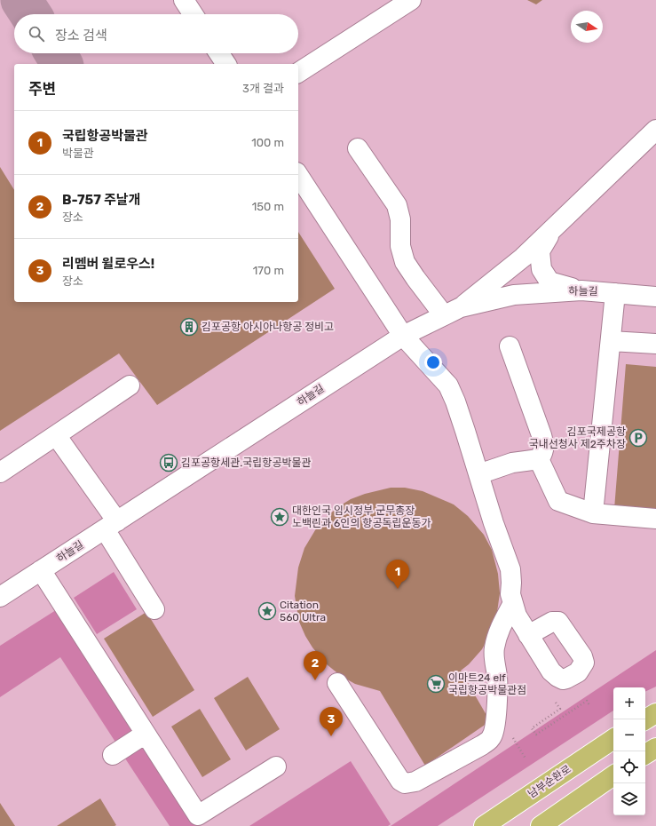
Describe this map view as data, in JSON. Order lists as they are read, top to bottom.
{
  "streets": {
    "main road": ["남부순환로"],
    "lane": ["하늘길"]
  },
  "places": {
    "building": ["김포공항 아시아나항공 정비고"],
    "parking": ["김포국제공항 국내선청사 제2주차장"],
    "bus stop": ["김포공항세관.국립항공박물관"],
    "place": ["대한인국 임시정부 군무총장 노백린과 6인의 항공독립운동가", "Citation 560 Ultra"],
    "supermarket": ["이마트24 elf 국립항공박물관점"]
  },
  "north": "right",
  "page": {
    "search": "장소 검색",
    "heading": ["주변", "3개 결과"],
    "list": [
      {
        "mark": "1",
        "name": "국립항공박물관",
        "note": "박물관",
        "value": "100 m"
      },
      {
        "mark": "2",
        "name": "B-757 주날개",
        "note": "장소",
        "value": "150 m"
      },
      {
        "mark": "3",
        "name": "리멤버 윌로우스!",
        "note": "장소",
        "value": "170 m"
      }
    ],
    "pins": ["1", "2", "3"],
    "map_buttons": ["+", "−"]
  }
}
